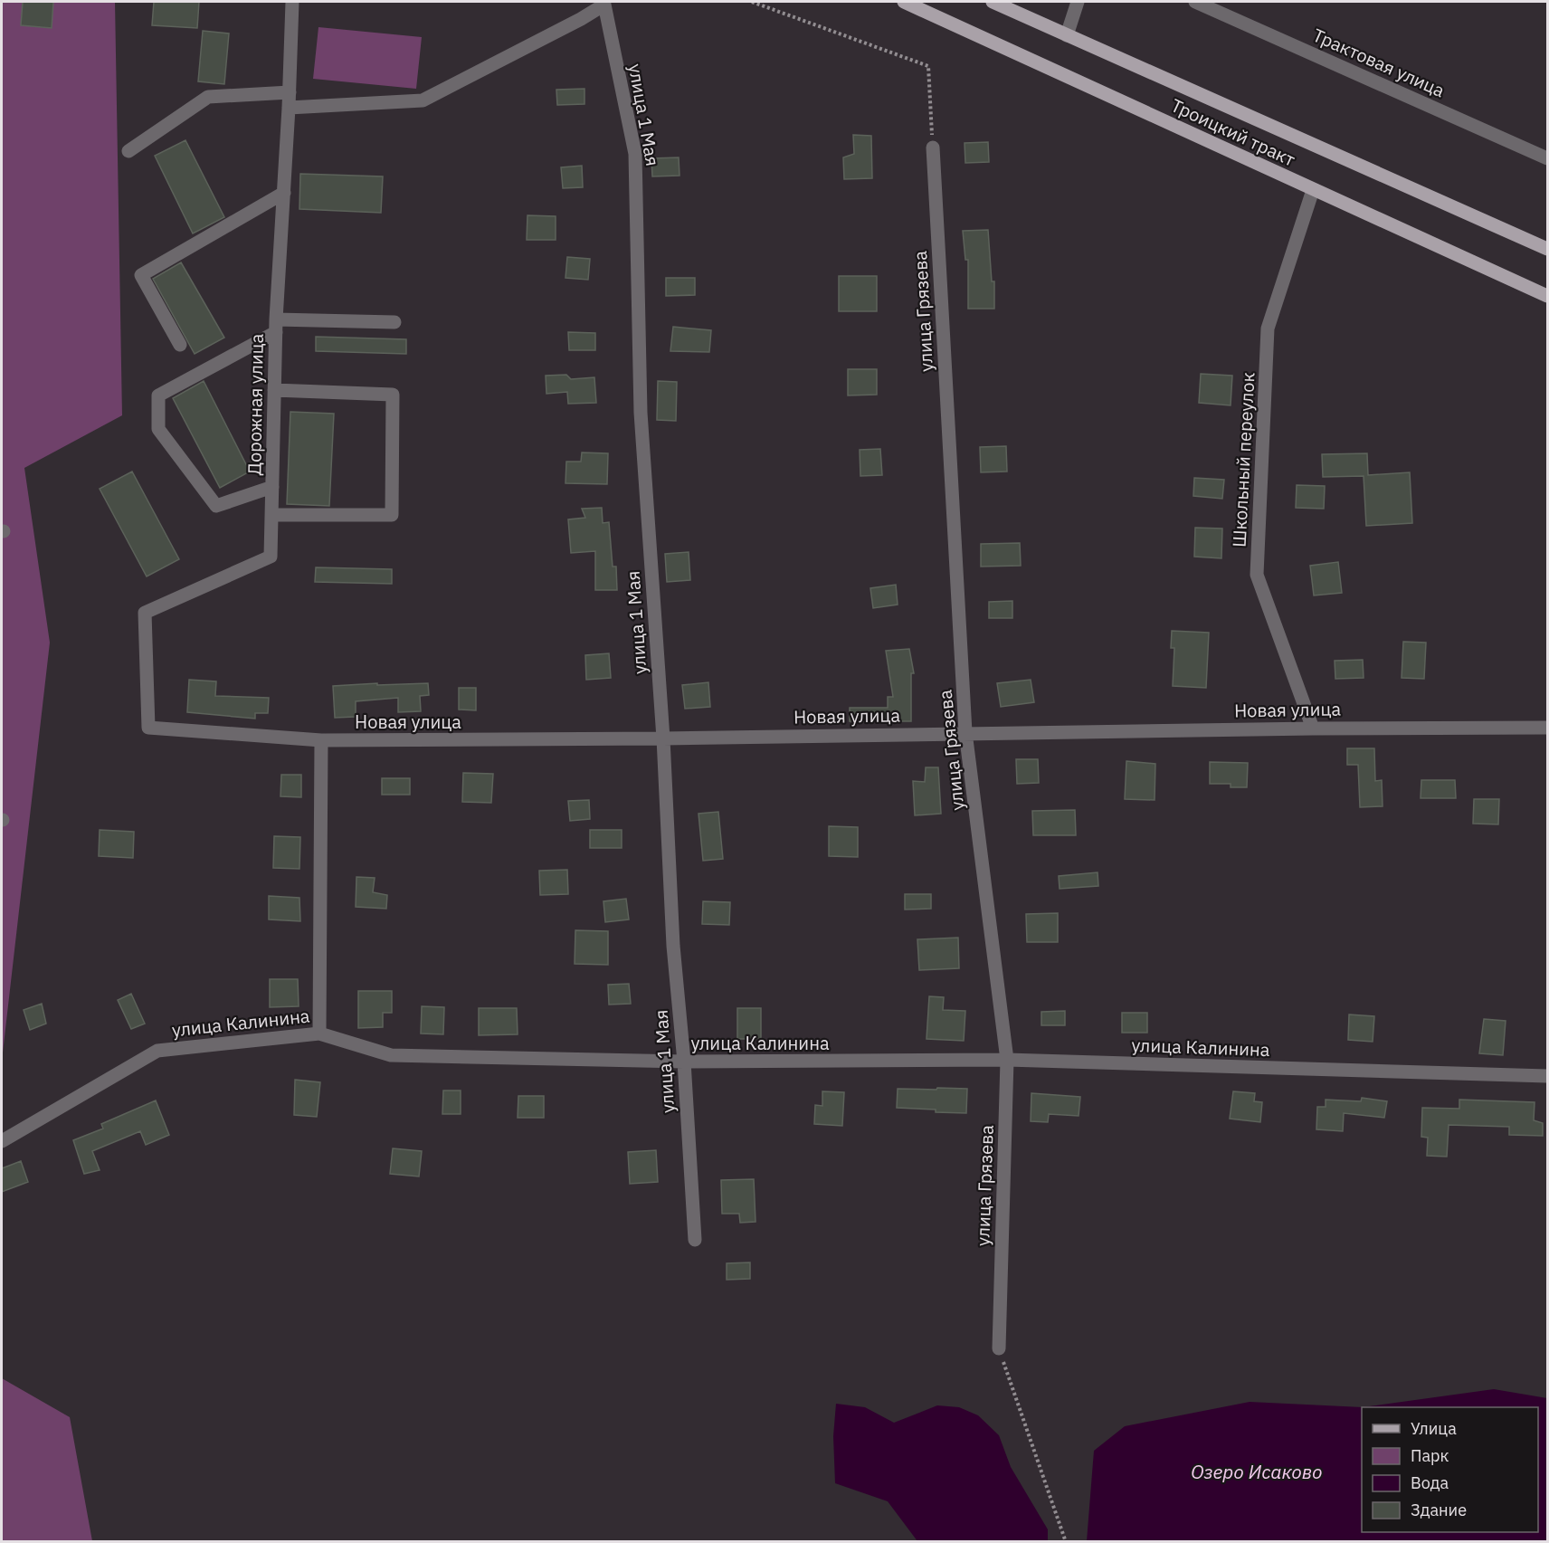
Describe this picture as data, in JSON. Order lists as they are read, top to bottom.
{
  "streets": {
    "main road": ["Троицкий тракт"],
    "street": [
      "Трактовая улица",
      "улица 1 Мая",
      "улица Грязева",
      "Дорожная улица",
      "Школьный переулок",
      "Новая улица",
      "улица Калинина"
    ]
  },
  "crossings": [
    ["улица 1 Мая", "Дорожная улица"],
    ["улица 1 Мая", "Новая улица"],
    ["улица 1 Мая", "улица Калинина"],
    ["Троицкий тракт", "Школьный переулок"],
    ["улица Грязева", "Новая улица"],
    ["улица Грязева", "улица Калинина"],
    ["Дорожная улица", "Новая улица"],
    ["Школьный переулок", "Новая улица"]
  ],
  "water": ["Озеро Исаково"],
  "legend": [
    "Улица",
    "Парк",
    "Вода",
    "Здание"
  ]
}
